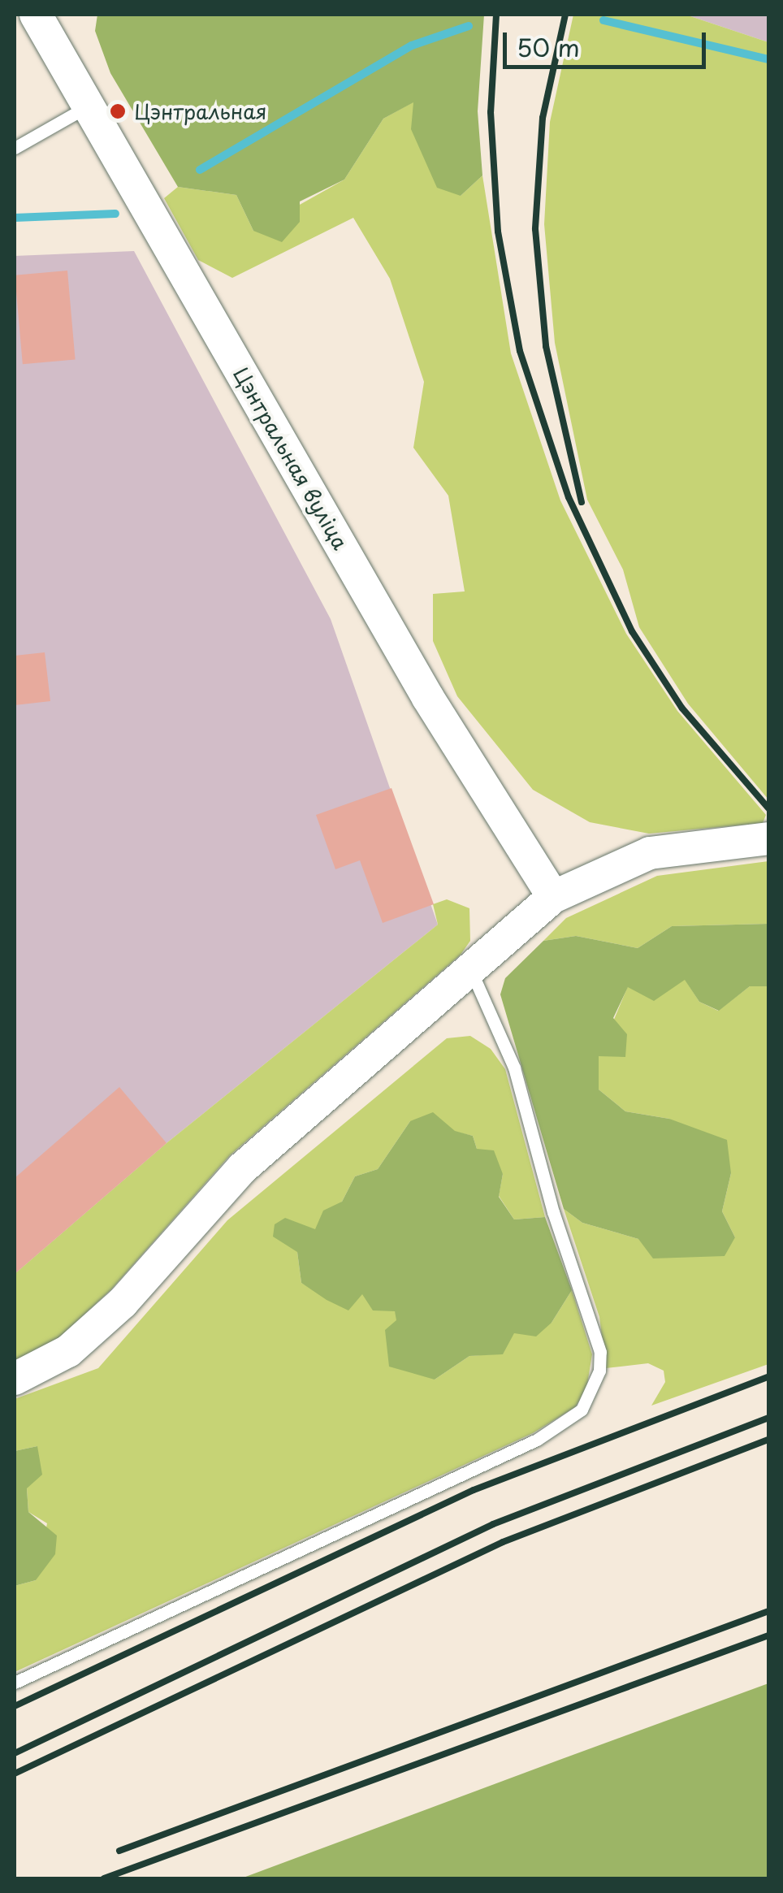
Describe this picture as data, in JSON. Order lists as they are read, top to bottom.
{
  "streets": {
    "street": ["Цэнтральная вуліца"]
  },
  "places": ["Цэнтральная"],
  "scale_bar": "50 m"
}
